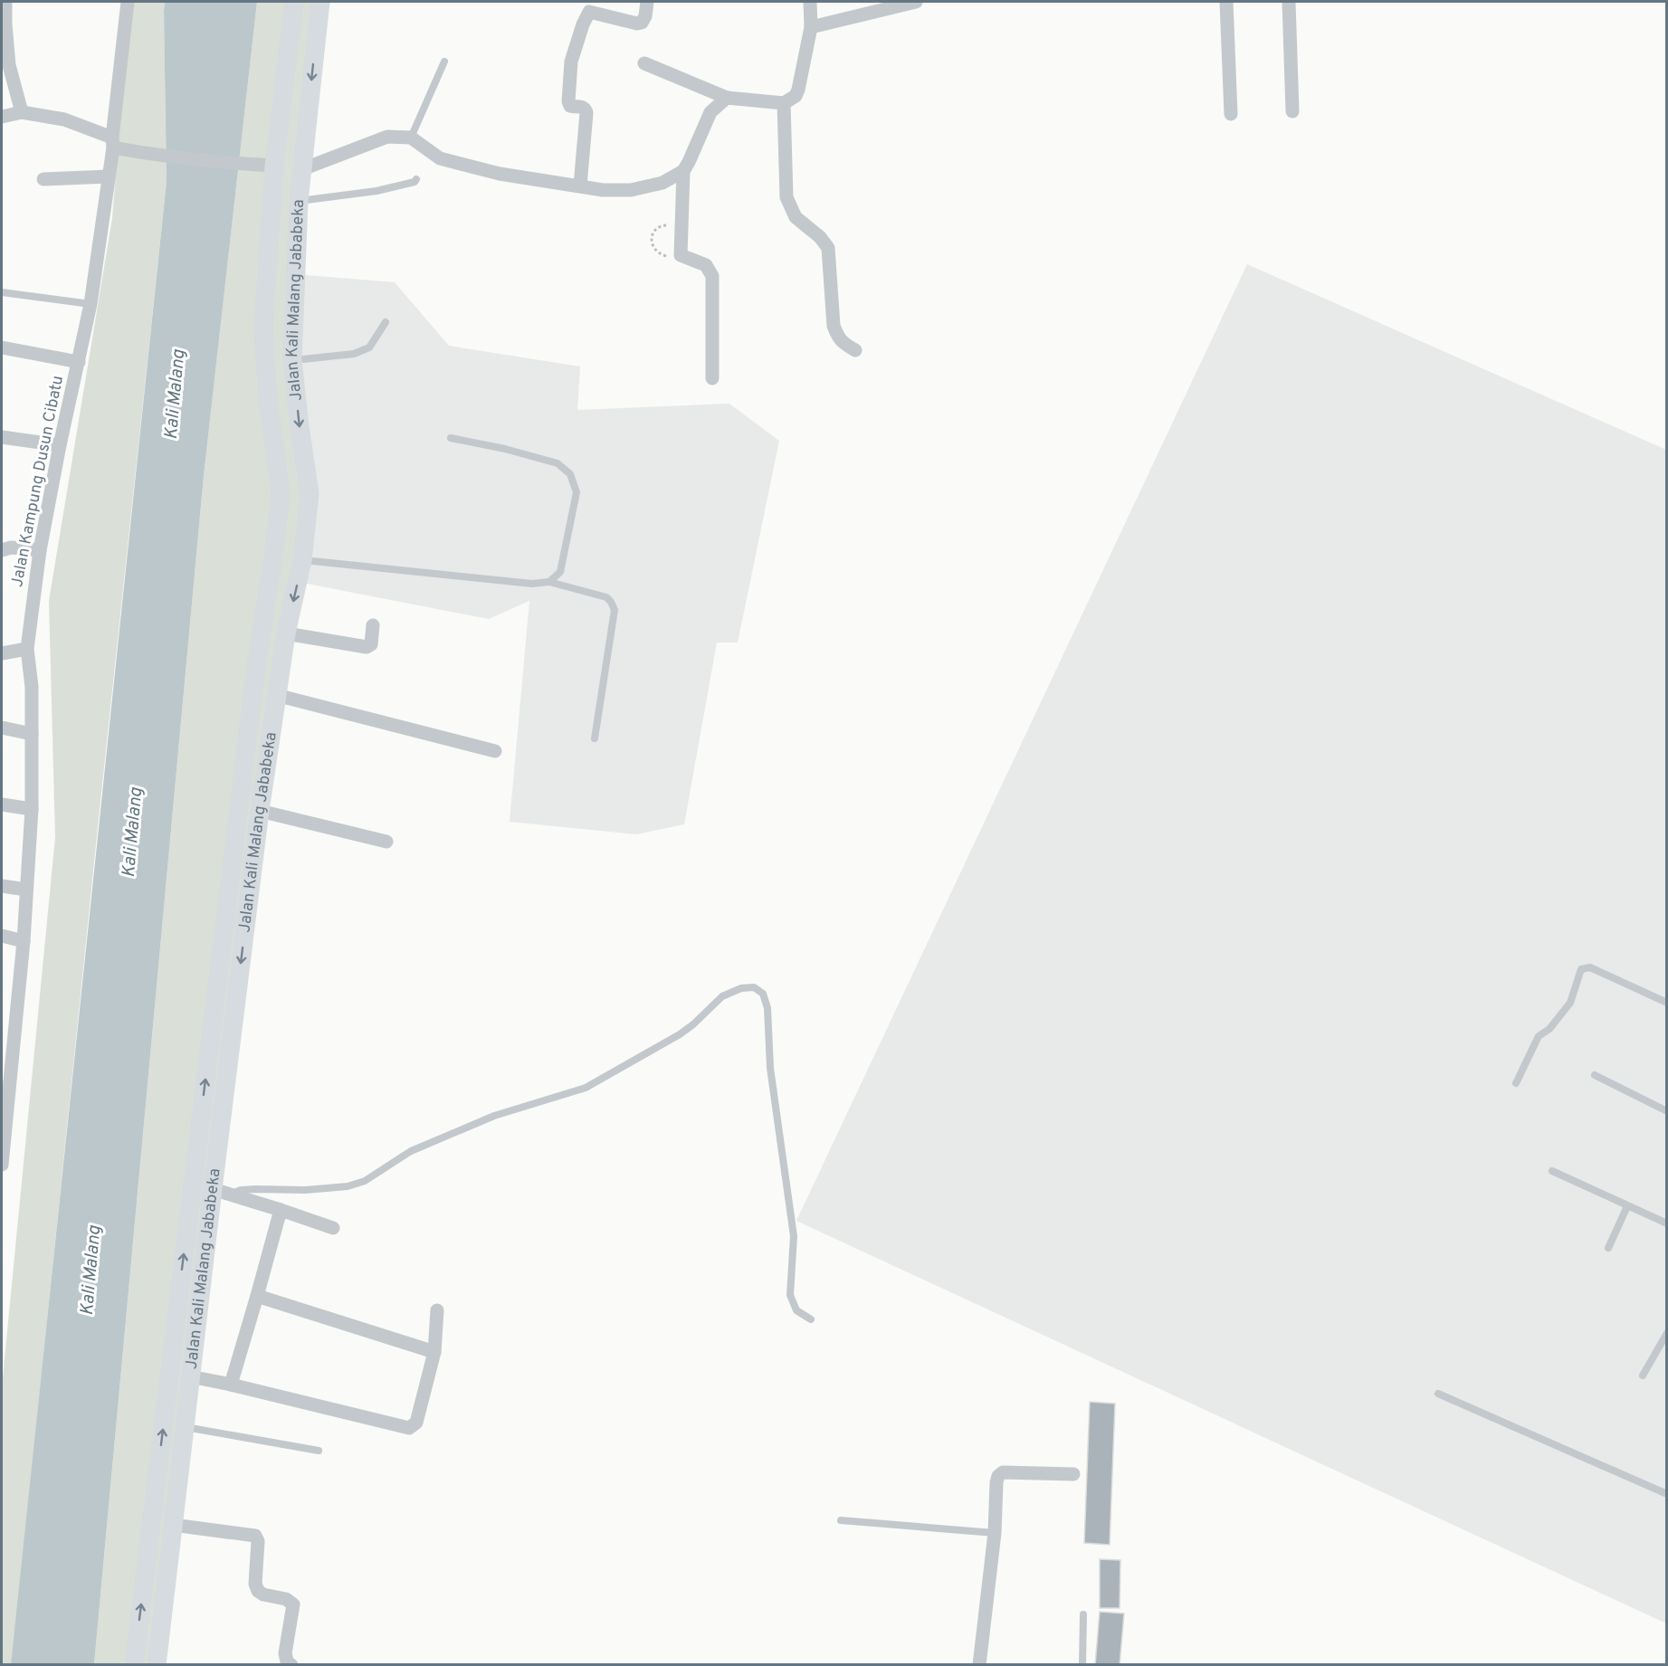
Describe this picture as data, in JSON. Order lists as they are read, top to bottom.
{
  "streets": {
    "main road": ["Jalan Kali Malang Jababeka"],
    "street": ["Jalan Kampung Dusun Cibatu"]
  },
  "water": ["Kali Malang"]
}
